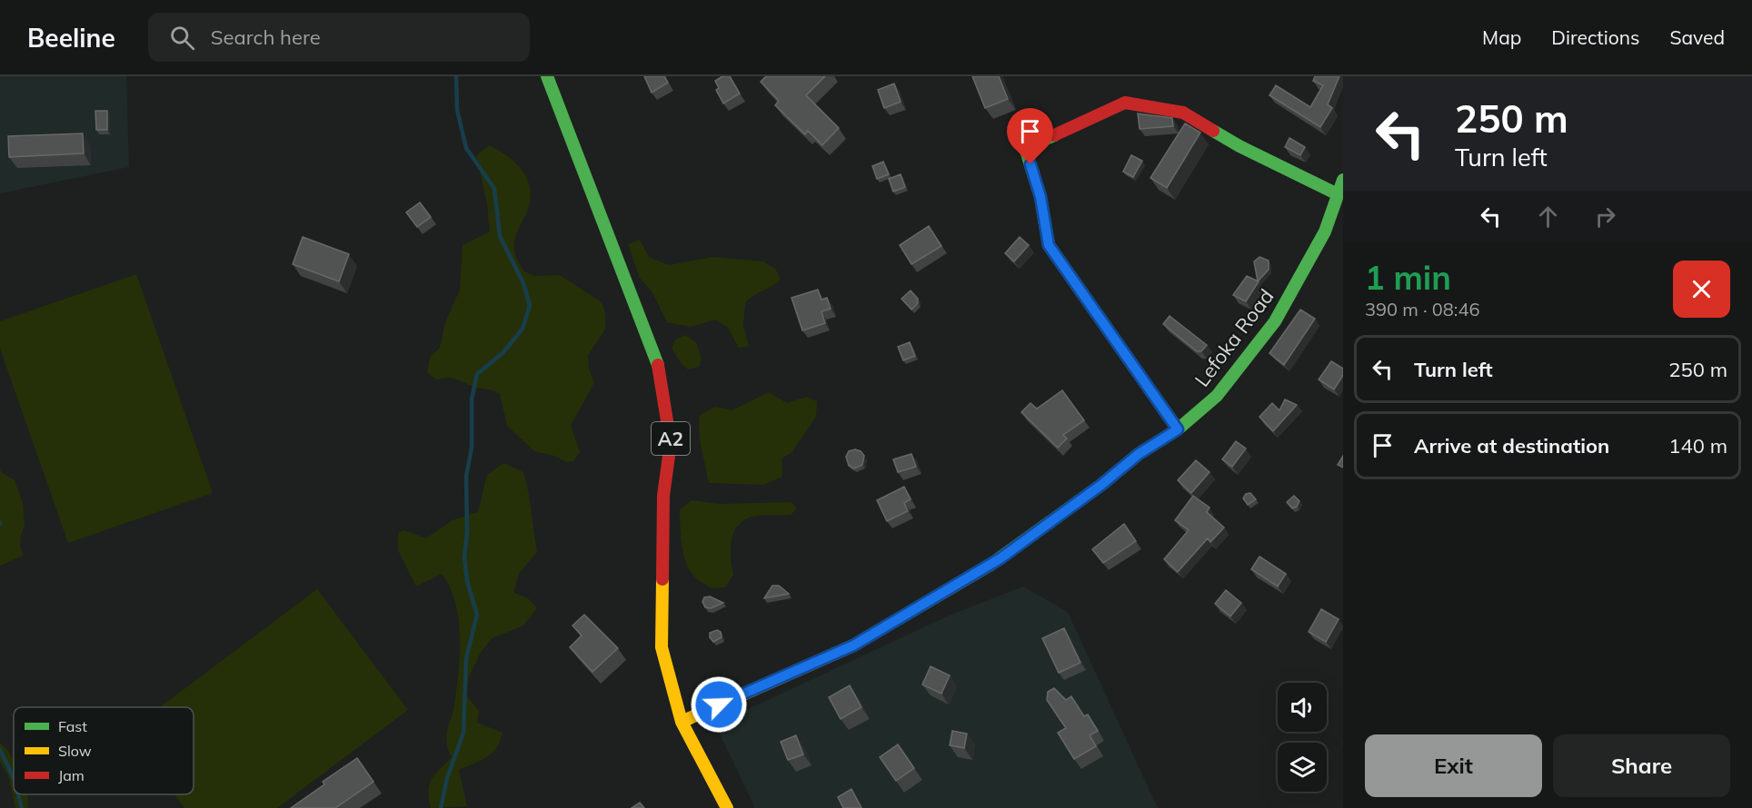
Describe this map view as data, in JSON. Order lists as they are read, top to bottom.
{
  "streets": {
    "street": ["Lefoka Road", "A2"]
  },
  "crossings": [
    ["Lefoka Road", "A2"]
  ],
  "legend": ["Fast", "Slow", "Jam"],
  "page": {
    "header": "Beeline",
    "search": "Search here",
    "nav": ["Map", "Directions", "Saved"],
    "turn": ["250 m", "Turn left"],
    "heading": ["1 min", "390 m · 08:46"],
    "list": [
      {
        "name": "Turn left",
        "value": "250 m"
      },
      {
        "name": "Arrive at destination",
        "value": "140 m"
      }
    ],
    "buttons": ["Exit", "Share"]
  }
}
